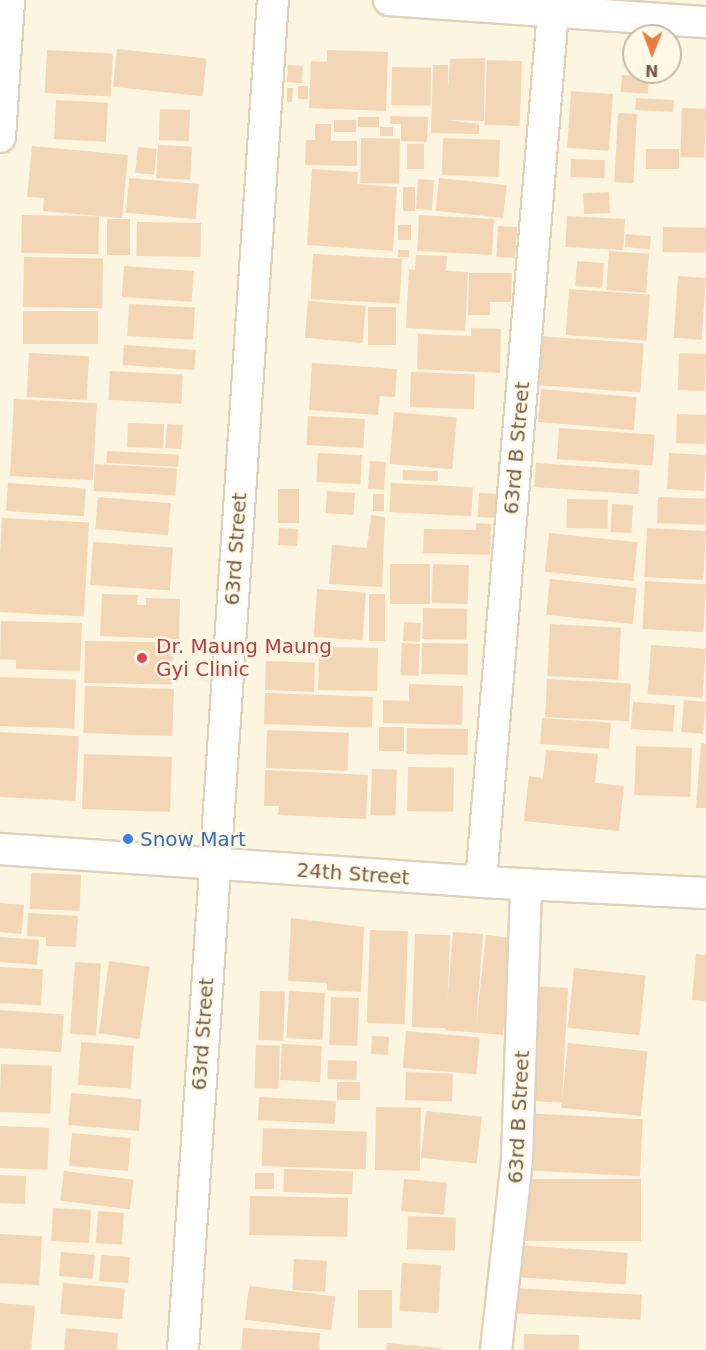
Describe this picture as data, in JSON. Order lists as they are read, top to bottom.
{
  "streets": {
    "street": ["63rd B Street", "63rd Street", "24th Street"]
  },
  "crossings": [
    ["63rd B Street", "24th Street"],
    ["63rd Street", "24th Street"]
  ],
  "places": ["Dr. Maung Maung Gyi Clinic", "Snow Mart"],
  "north": "bottom"
}
